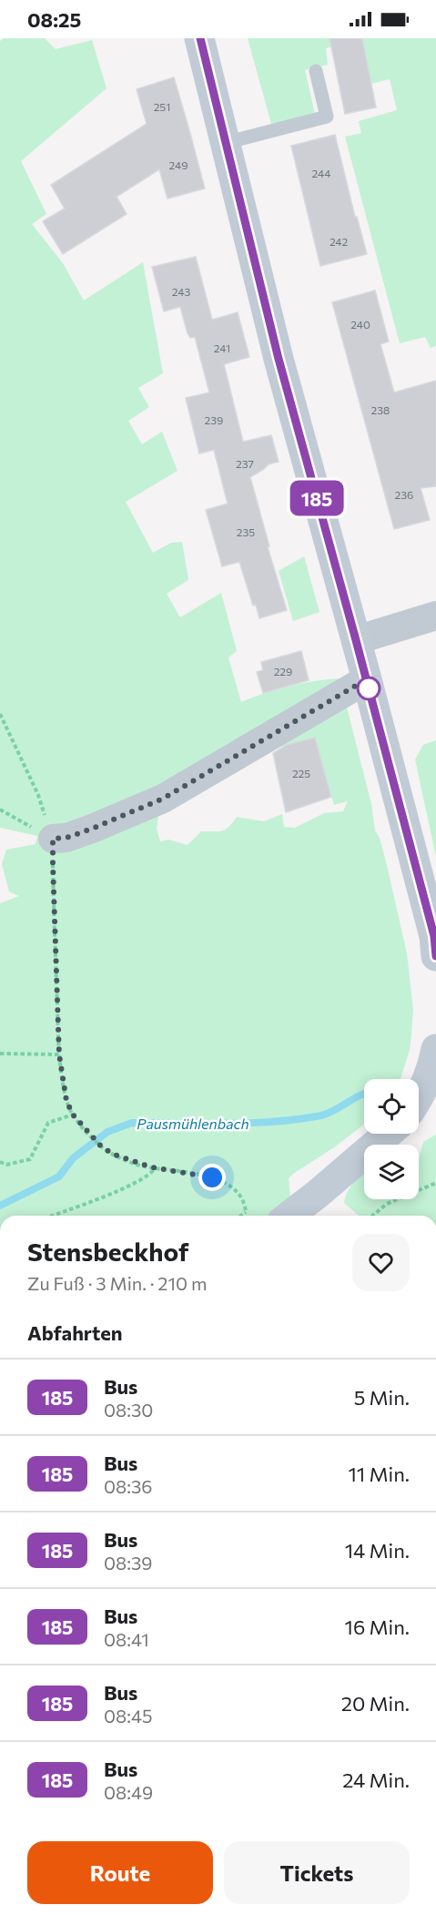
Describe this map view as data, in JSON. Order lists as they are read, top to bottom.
{
  "water": ["Pausmühlenbach"],
  "lines": ["bus line 185"],
  "house_numbers": [
    "251",
    "249",
    "244",
    "242",
    "243",
    "240",
    "241",
    "238",
    "239",
    "237",
    "236",
    "235",
    "229",
    "225"
  ],
  "page": {
    "status": "08:25",
    "on_map": "185",
    "heading": [
      ["Stensbeckhof", "Zu Fuß · 3 Min. · 210 m"],
      "Abfahrten"
    ],
    "list": [
      {
        "mark": "185",
        "name": "Bus",
        "note": "08:30",
        "value": "5 Min."
      },
      {
        "mark": "185",
        "name": "Bus",
        "note": "08:36",
        "value": "11 Min."
      },
      {
        "mark": "185",
        "name": "Bus",
        "note": "08:39",
        "value": "14 Min."
      },
      {
        "mark": "185",
        "name": "Bus",
        "note": "08:41",
        "value": "16 Min."
      },
      {
        "mark": "185",
        "name": "Bus",
        "note": "08:45",
        "value": "20 Min."
      },
      {
        "mark": "185",
        "name": "Bus",
        "note": "08:49",
        "value": "24 Min."
      }
    ],
    "buttons": ["Route", "Tickets"]
  }
}
